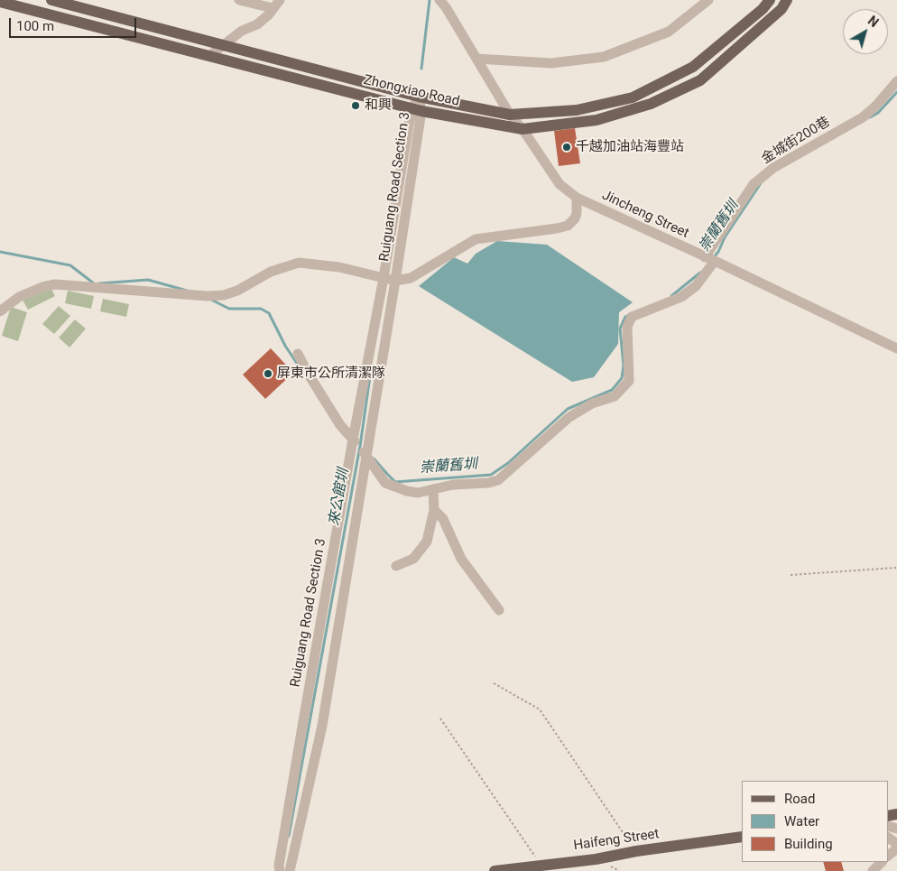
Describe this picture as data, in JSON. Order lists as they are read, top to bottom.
{
  "streets": {
    "main road": ["Zhongxiao Road", "Haifeng Street"],
    "street": ["金城街200巷", "Ruiguang Road Section 3", "Jincheng Street"]
  },
  "crossings": [
    ["Zhongxiao Road", "Ruiguang Road Section 3"],
    ["Zhongxiao Road", "Jincheng Street"],
    ["金城街200巷", "Ruiguang Road Section 3"],
    ["金城街200巷", "Jincheng Street"]
  ],
  "water": ["崇蘭舊圳", "來公館圳"],
  "places": ["和興", "千越加油站海豐站", "屏東市公所清潔隊"],
  "legend": ["Road", "Water", "Building"],
  "scale_bar": "100 m",
  "north": "top right"
}
